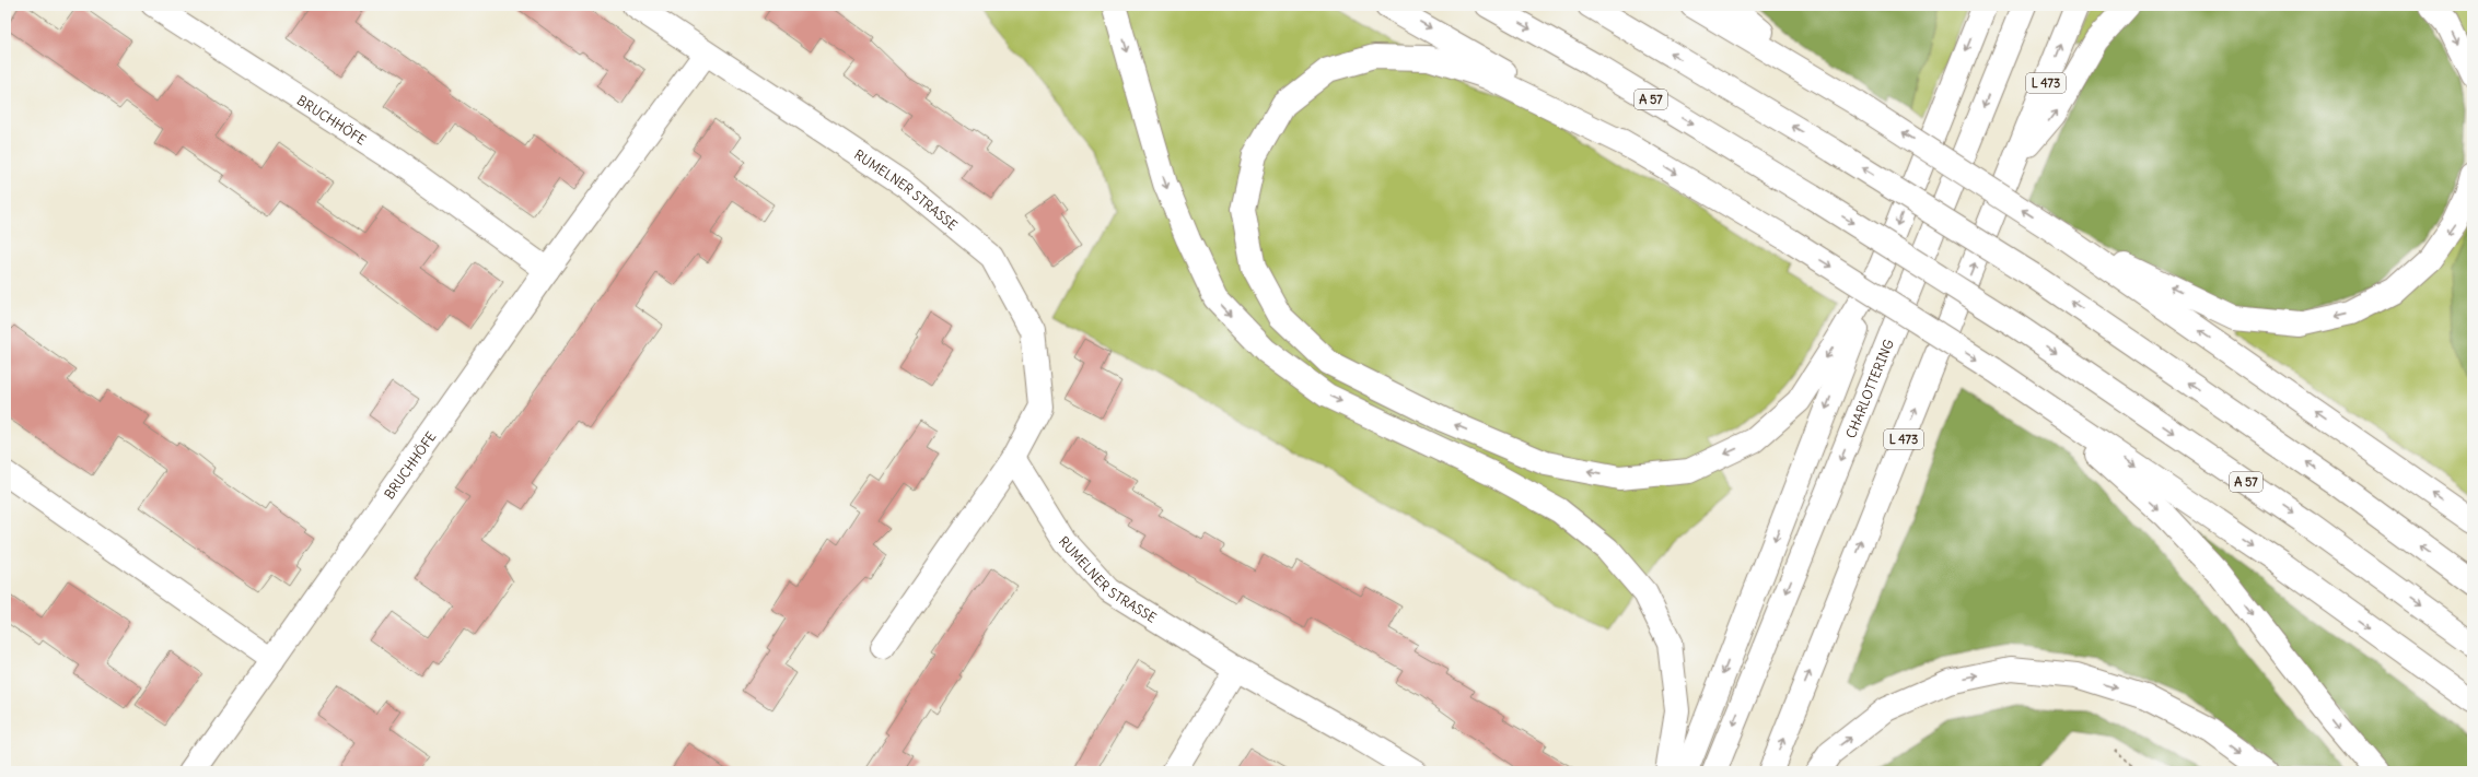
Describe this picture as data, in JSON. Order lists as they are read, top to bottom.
{
  "streets": {
    "main road": [
      "L 473",
      "A 57",
      "BRUCHHÖFE",
      "RUMELNER STRASSE",
      "CHARLOTTERING"
    ]
  },
  "crossings": [
    ["BRUCHHÖFE", "RUMELNER STRASSE"]
  ]
}
